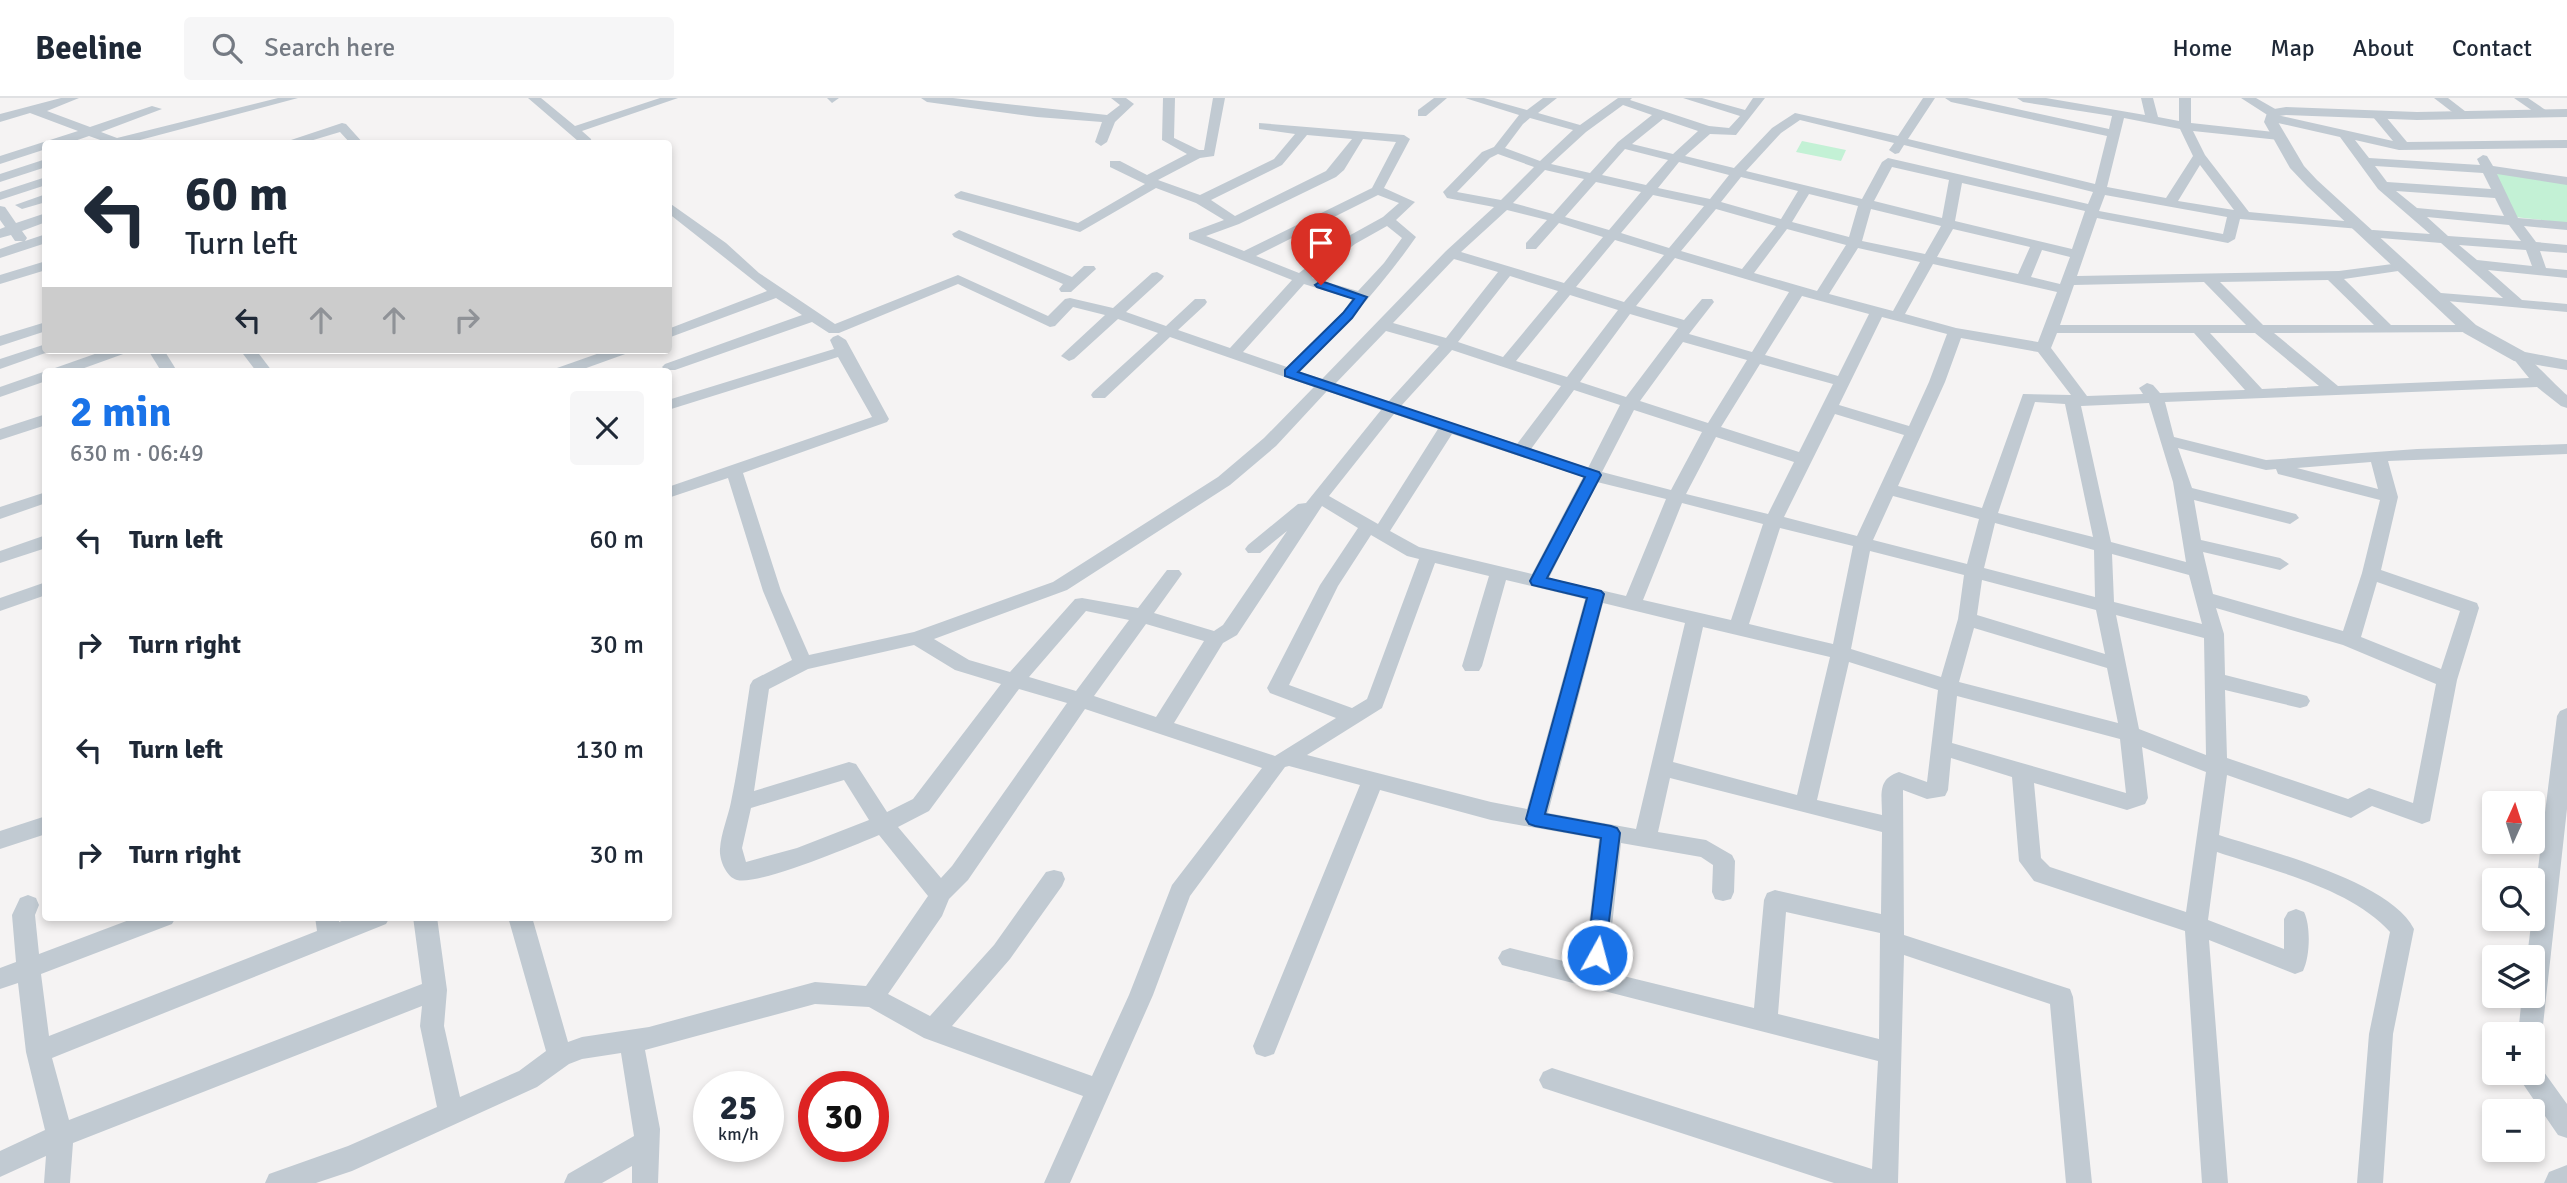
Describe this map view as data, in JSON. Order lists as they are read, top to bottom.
{
  "north": "top",
  "page": {
    "header": "Beeline",
    "search": "Search here",
    "nav": [
      "Home",
      "Map",
      "About",
      "Contact"
    ],
    "turn": ["60 m", "Turn left"],
    "heading": ["2 min", "630 m · 06:49"],
    "list": [
      {
        "name": "Turn left",
        "value": "60 m"
      },
      {
        "name": "Turn right",
        "value": "30 m"
      },
      {
        "name": "Turn left",
        "value": "130 m"
      },
      {
        "name": "Turn right",
        "value": "30 m"
      }
    ],
    "map_buttons": ["+", "−"],
    "speed": "25 km/h",
    "limit": "30"
  }
}
